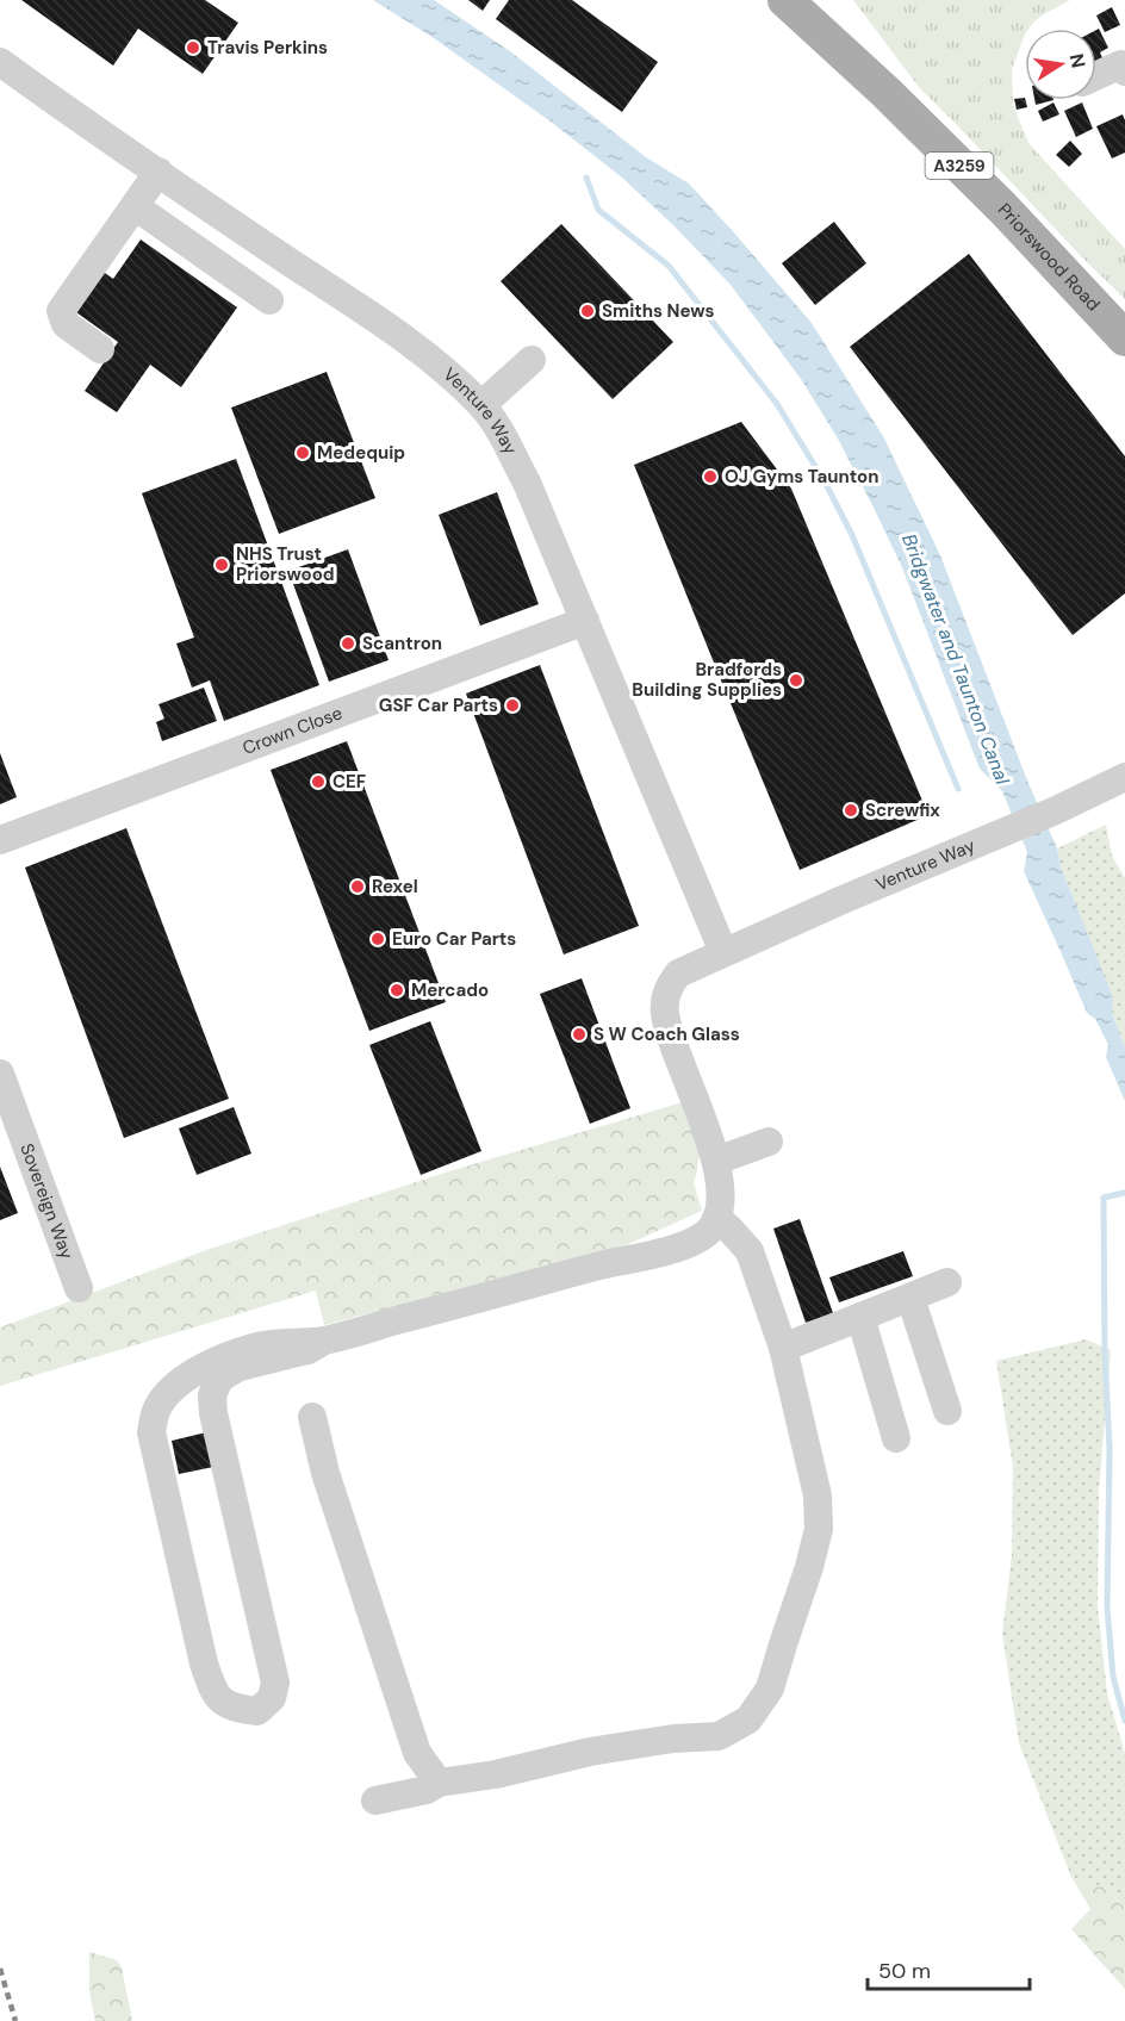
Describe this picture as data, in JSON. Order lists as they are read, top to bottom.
{
  "streets": {
    "main road": ["A3259", "Priorswood Road"],
    "street": ["Venture Way", "Crown Close", "Sovereign Way"]
  },
  "crossings": [
    ["Venture Way", "Crown Close"]
  ],
  "water": ["Bridgwater and Taunton Canal"],
  "places": [
    "Travis Perkins",
    "Smiths News",
    "Medequip",
    "OJ Gyms Taunton",
    "NHS Trust Priorswood",
    "Scantron",
    "Bradfords Building Supplies",
    "GSF Car Parts",
    "CEF",
    "Screwfix",
    "Rexel",
    "Euro Car Parts",
    "Mercado",
    "S W Coach Glass"
  ],
  "scale_bar": "50 m",
  "north": "right"
}
